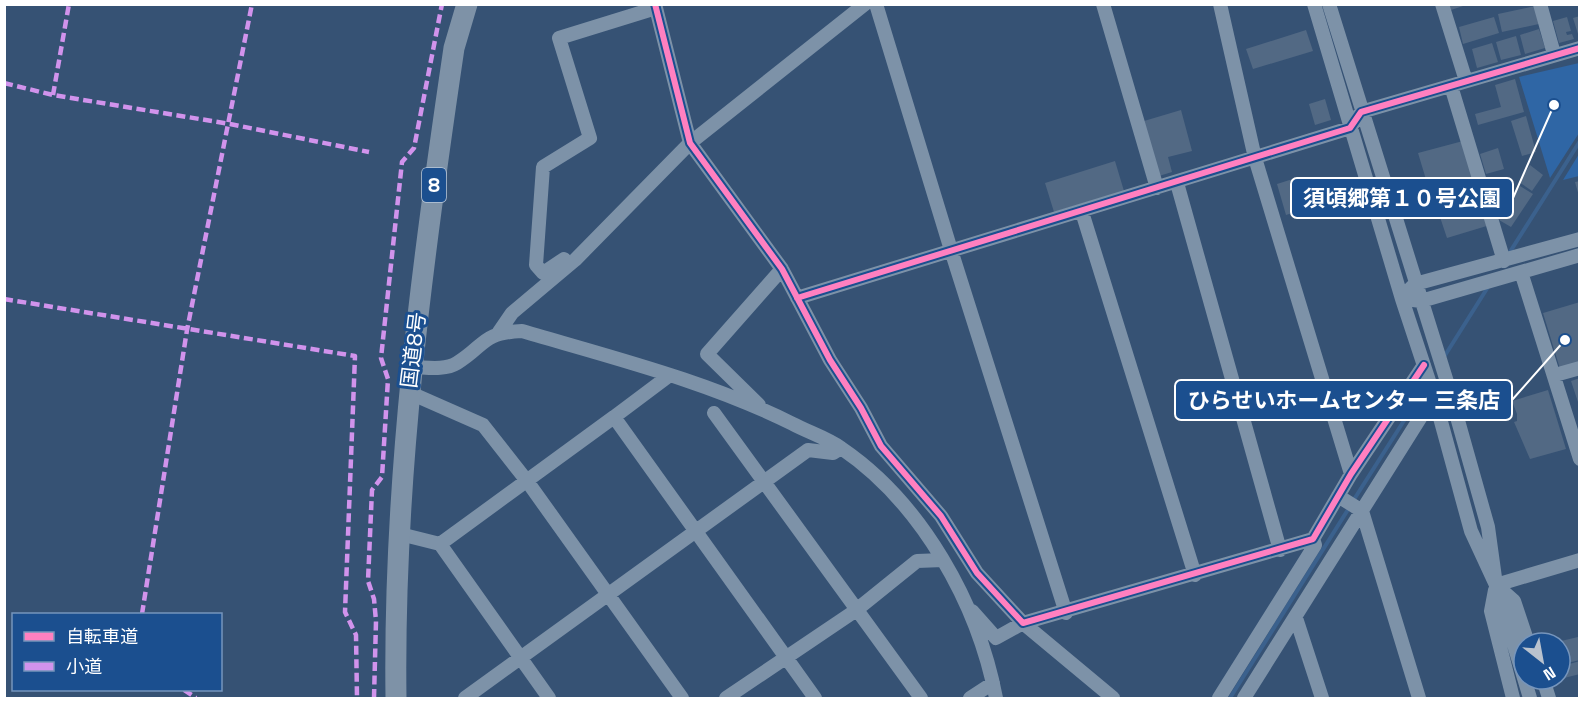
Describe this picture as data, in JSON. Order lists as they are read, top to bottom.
{
  "streets": {
    "highway": ["8", "国道8号"]
  },
  "places": ["須頃郷第１０号公園", "ひらせいホームセンター 三条店"],
  "legend": ["自転車道", "小道"],
  "north": "bottom right"
}
